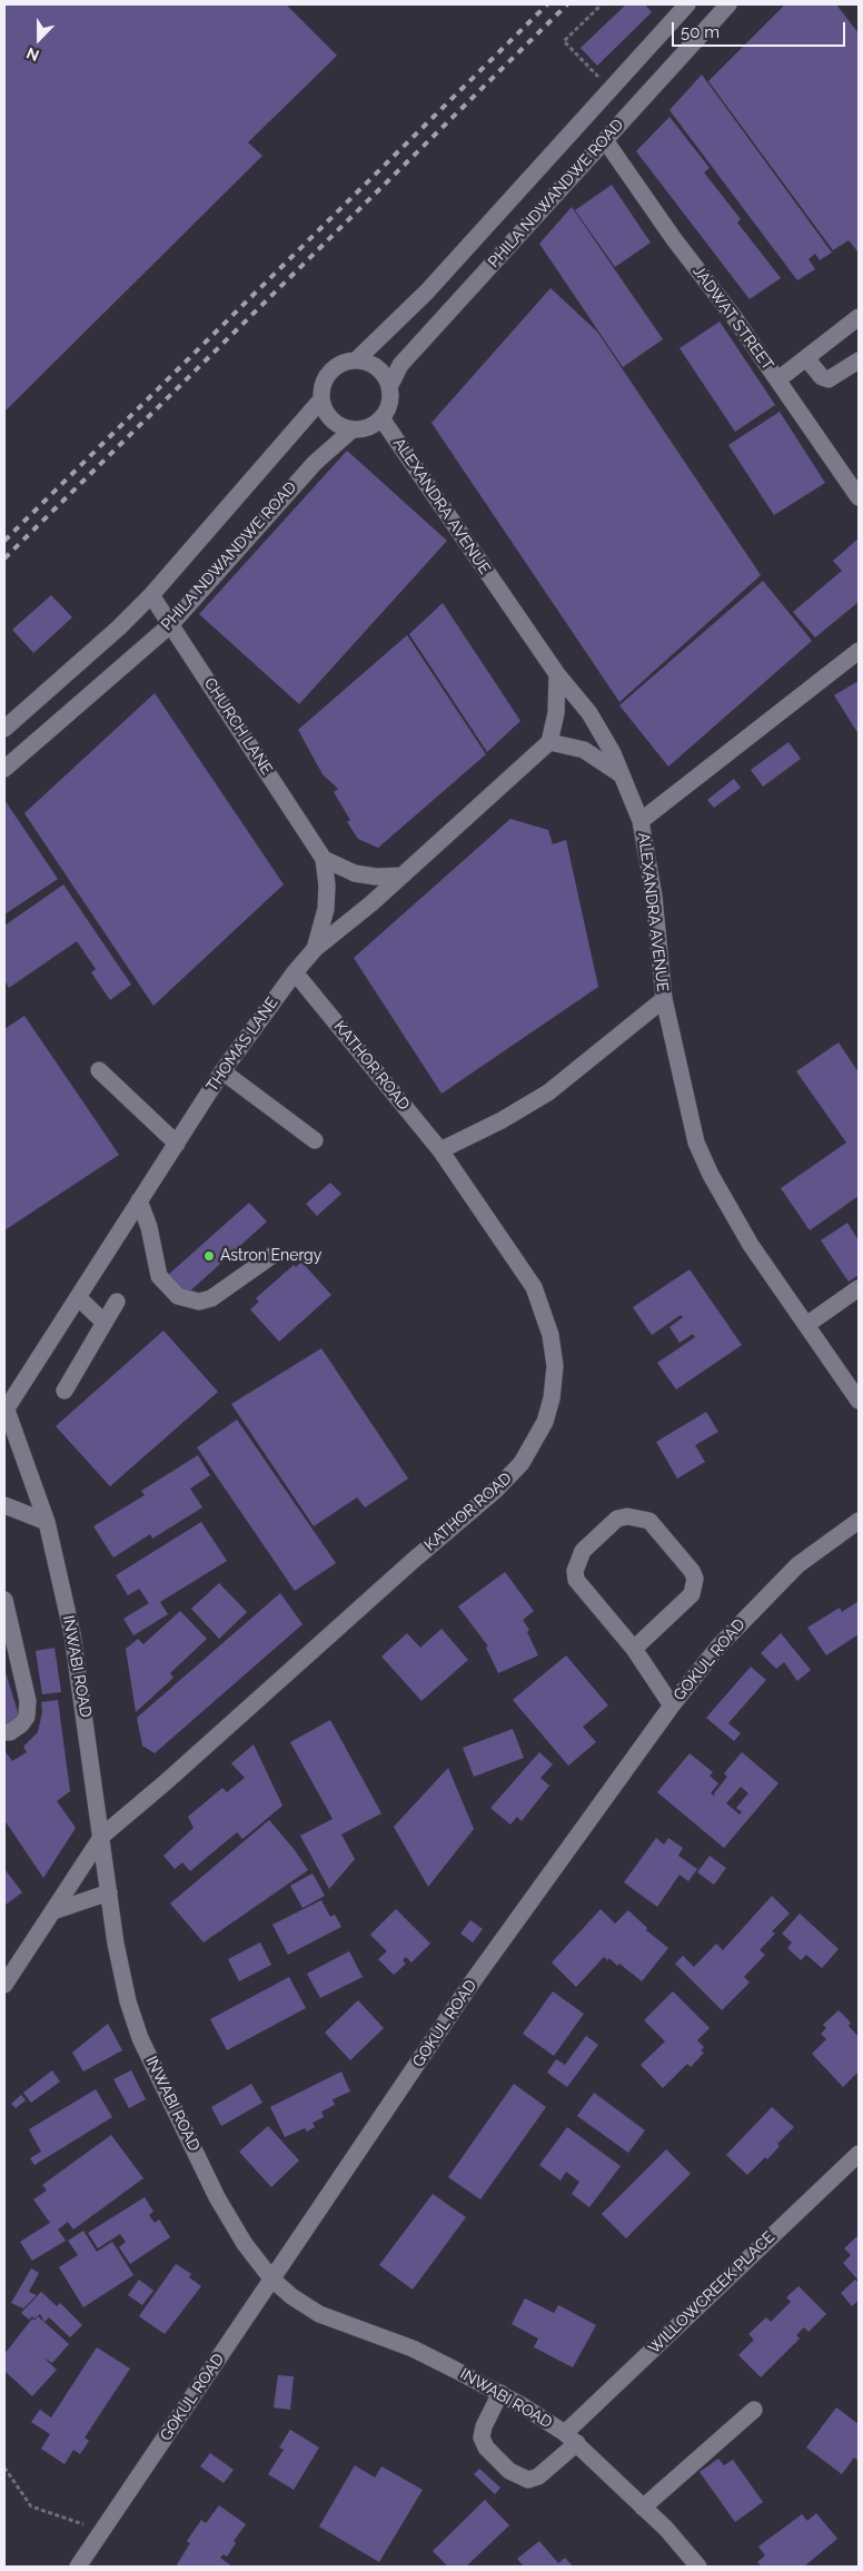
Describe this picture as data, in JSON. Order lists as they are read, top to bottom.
{
  "streets": {
    "street": [
      "PHILA NDWANDWE ROAD",
      "JADWAT STREET",
      "ALEXANDRA AVENUE",
      "CHURCH LANE",
      "THOMAS LANE",
      "KATHOR ROAD",
      "GOKUL ROAD",
      "INWABI ROAD",
      "WILLOWCREEK PLACE"
    ]
  },
  "crossings": [
    ["PHILA NDWANDWE ROAD", "JADWAT STREET"],
    ["PHILA NDWANDWE ROAD", "ALEXANDRA AVENUE"],
    ["PHILA NDWANDWE ROAD", "CHURCH LANE"],
    ["CHURCH LANE", "THOMAS LANE"],
    ["THOMAS LANE", "KATHOR ROAD"],
    ["THOMAS LANE", "INWABI ROAD"],
    ["KATHOR ROAD", "INWABI ROAD"],
    ["GOKUL ROAD", "INWABI ROAD"],
    ["INWABI ROAD", "WILLOWCREEK PLACE"]
  ],
  "places": ["Astron Energy"],
  "scale_bar": "50 m",
  "north": "bottom"
}
